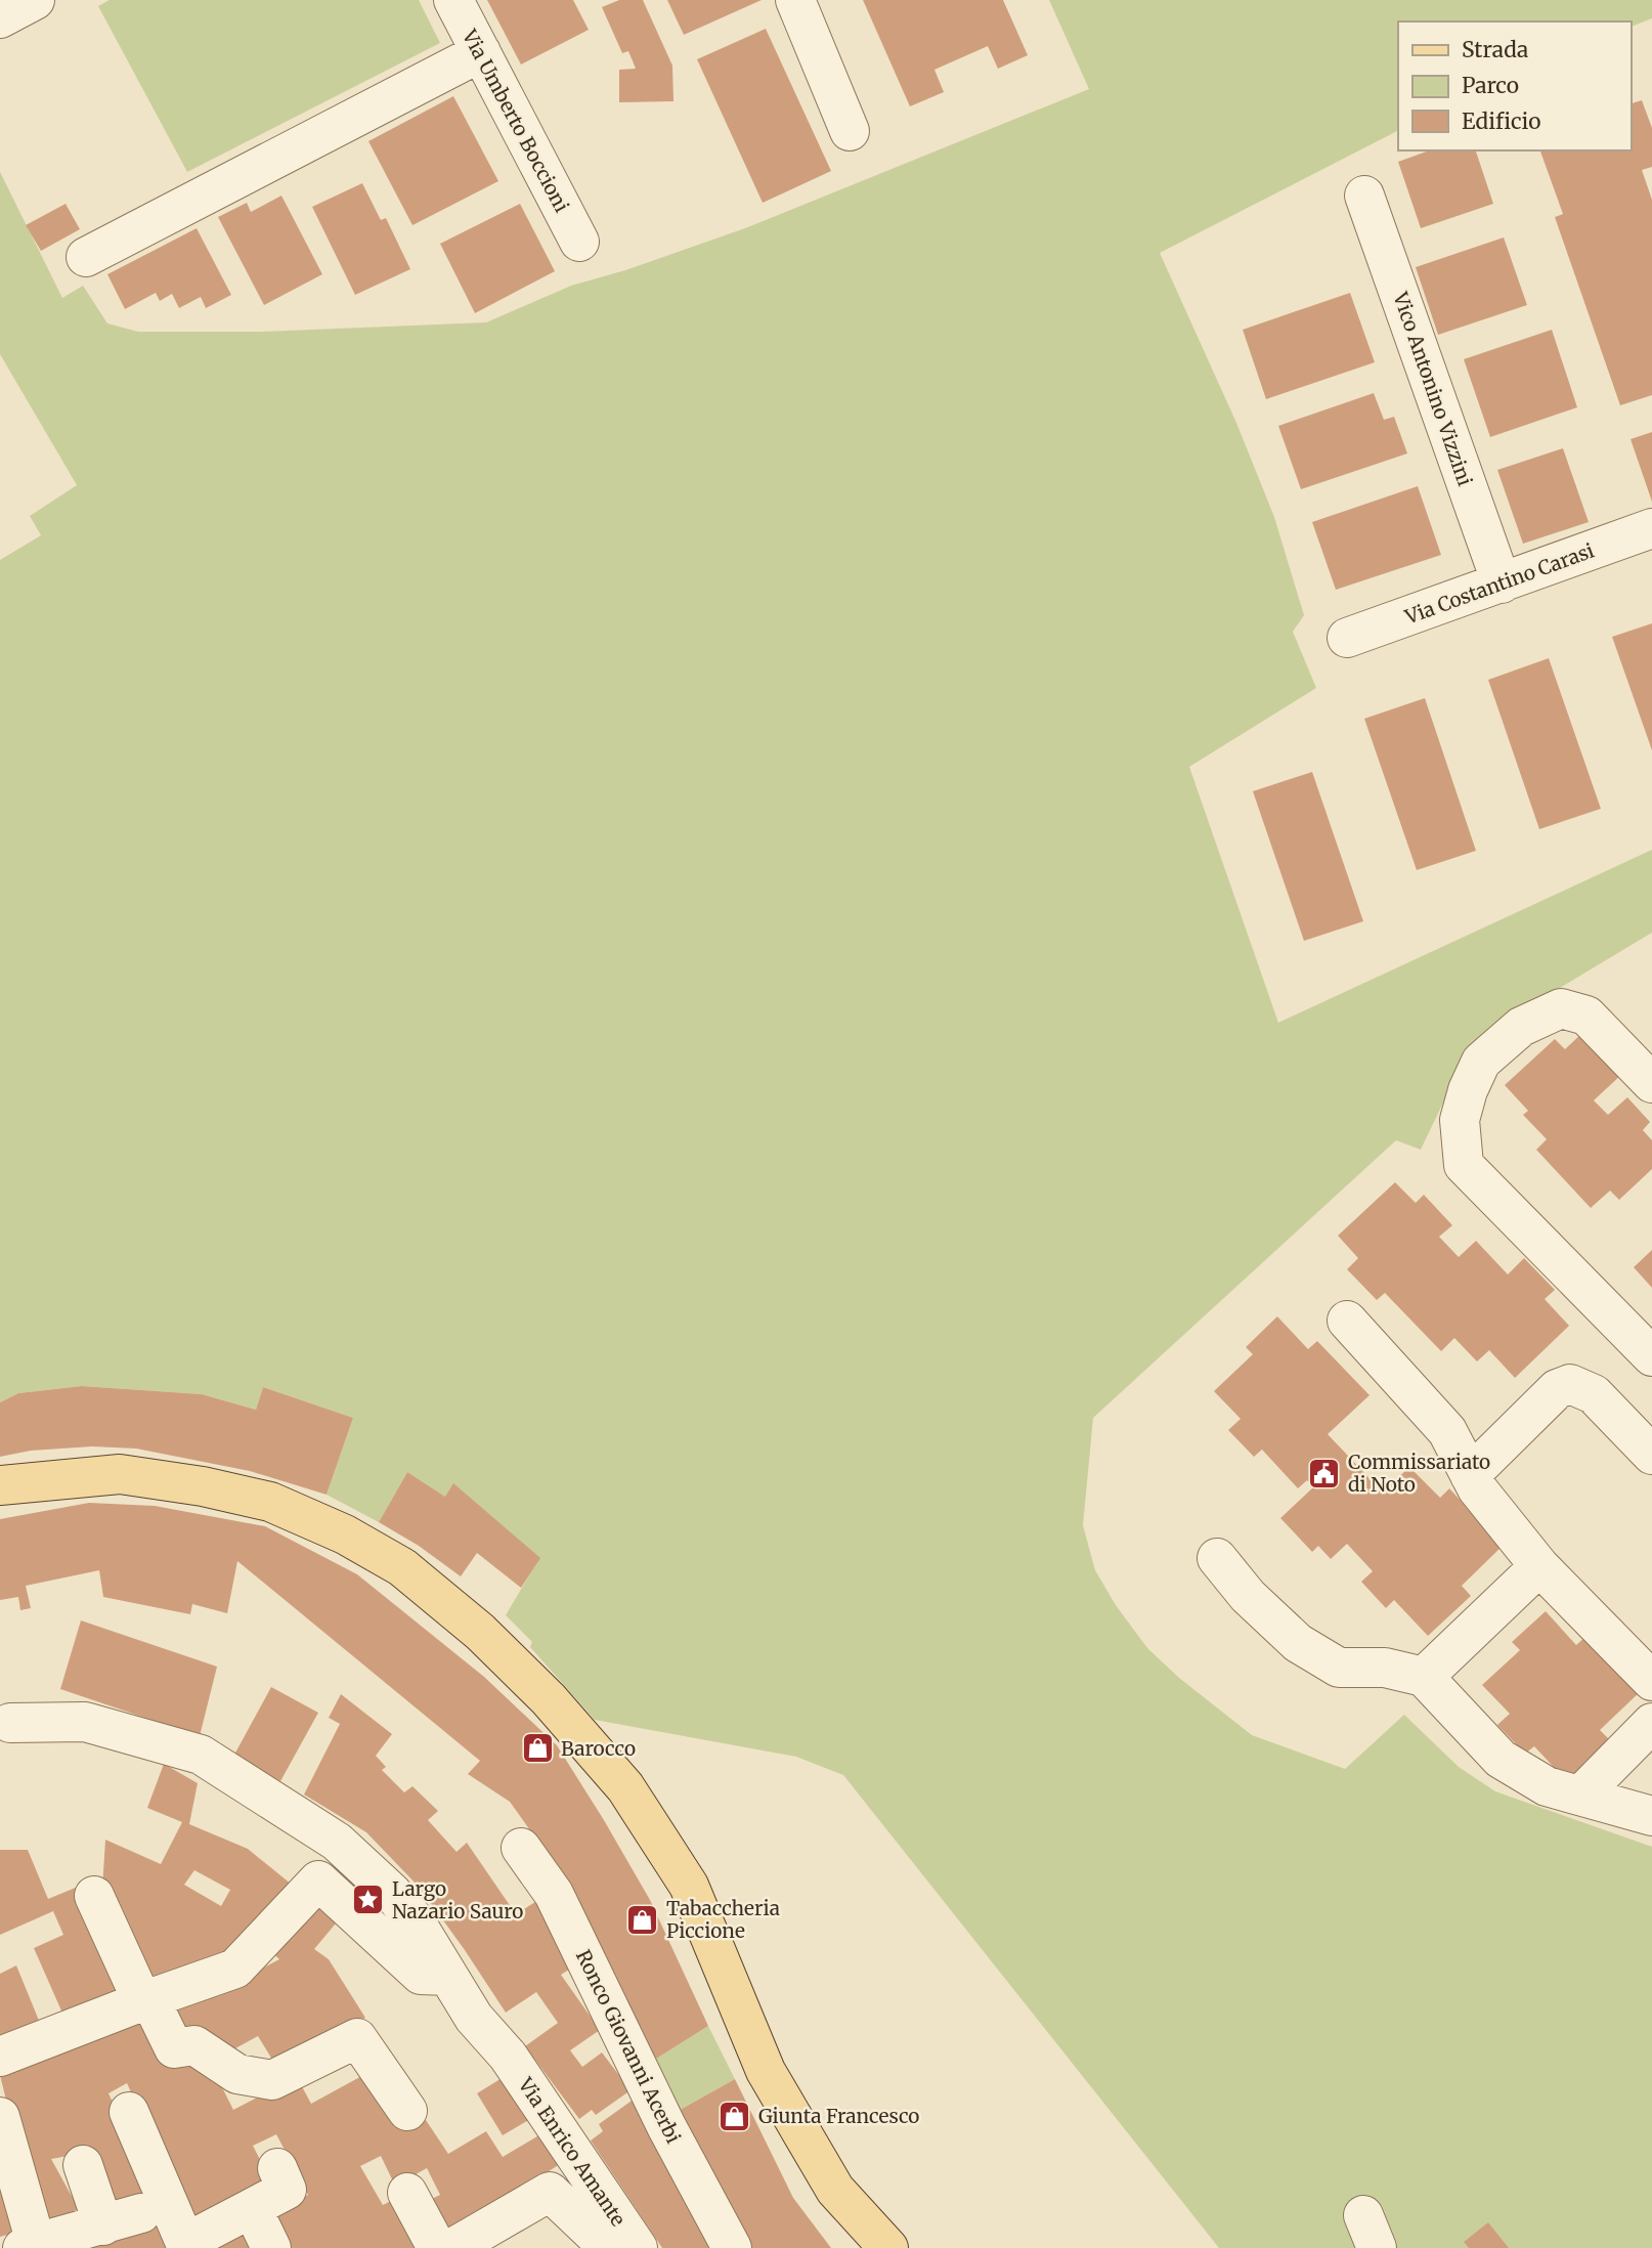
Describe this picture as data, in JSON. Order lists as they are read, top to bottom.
{
  "streets": {
    "street": [
      "Via Umberto Boccioni",
      "Vico Antonino Vizzini",
      "Via Costantino Carasi",
      "Ronco Giovanni Acerbi",
      "Via Enrico Amante"
    ]
  },
  "crossings": [
    ["Vico Antonino Vizzini", "Via Costantino Carasi"]
  ],
  "places": {
    "public building": ["Commissariato di Noto"],
    "shop": ["Barocco", "Tabaccheria Piccione", "Giunta Francesco"],
    "place": ["Largo Nazario Sauro"]
  },
  "legend": ["Strada", "Parco", "Edificio"]
}
